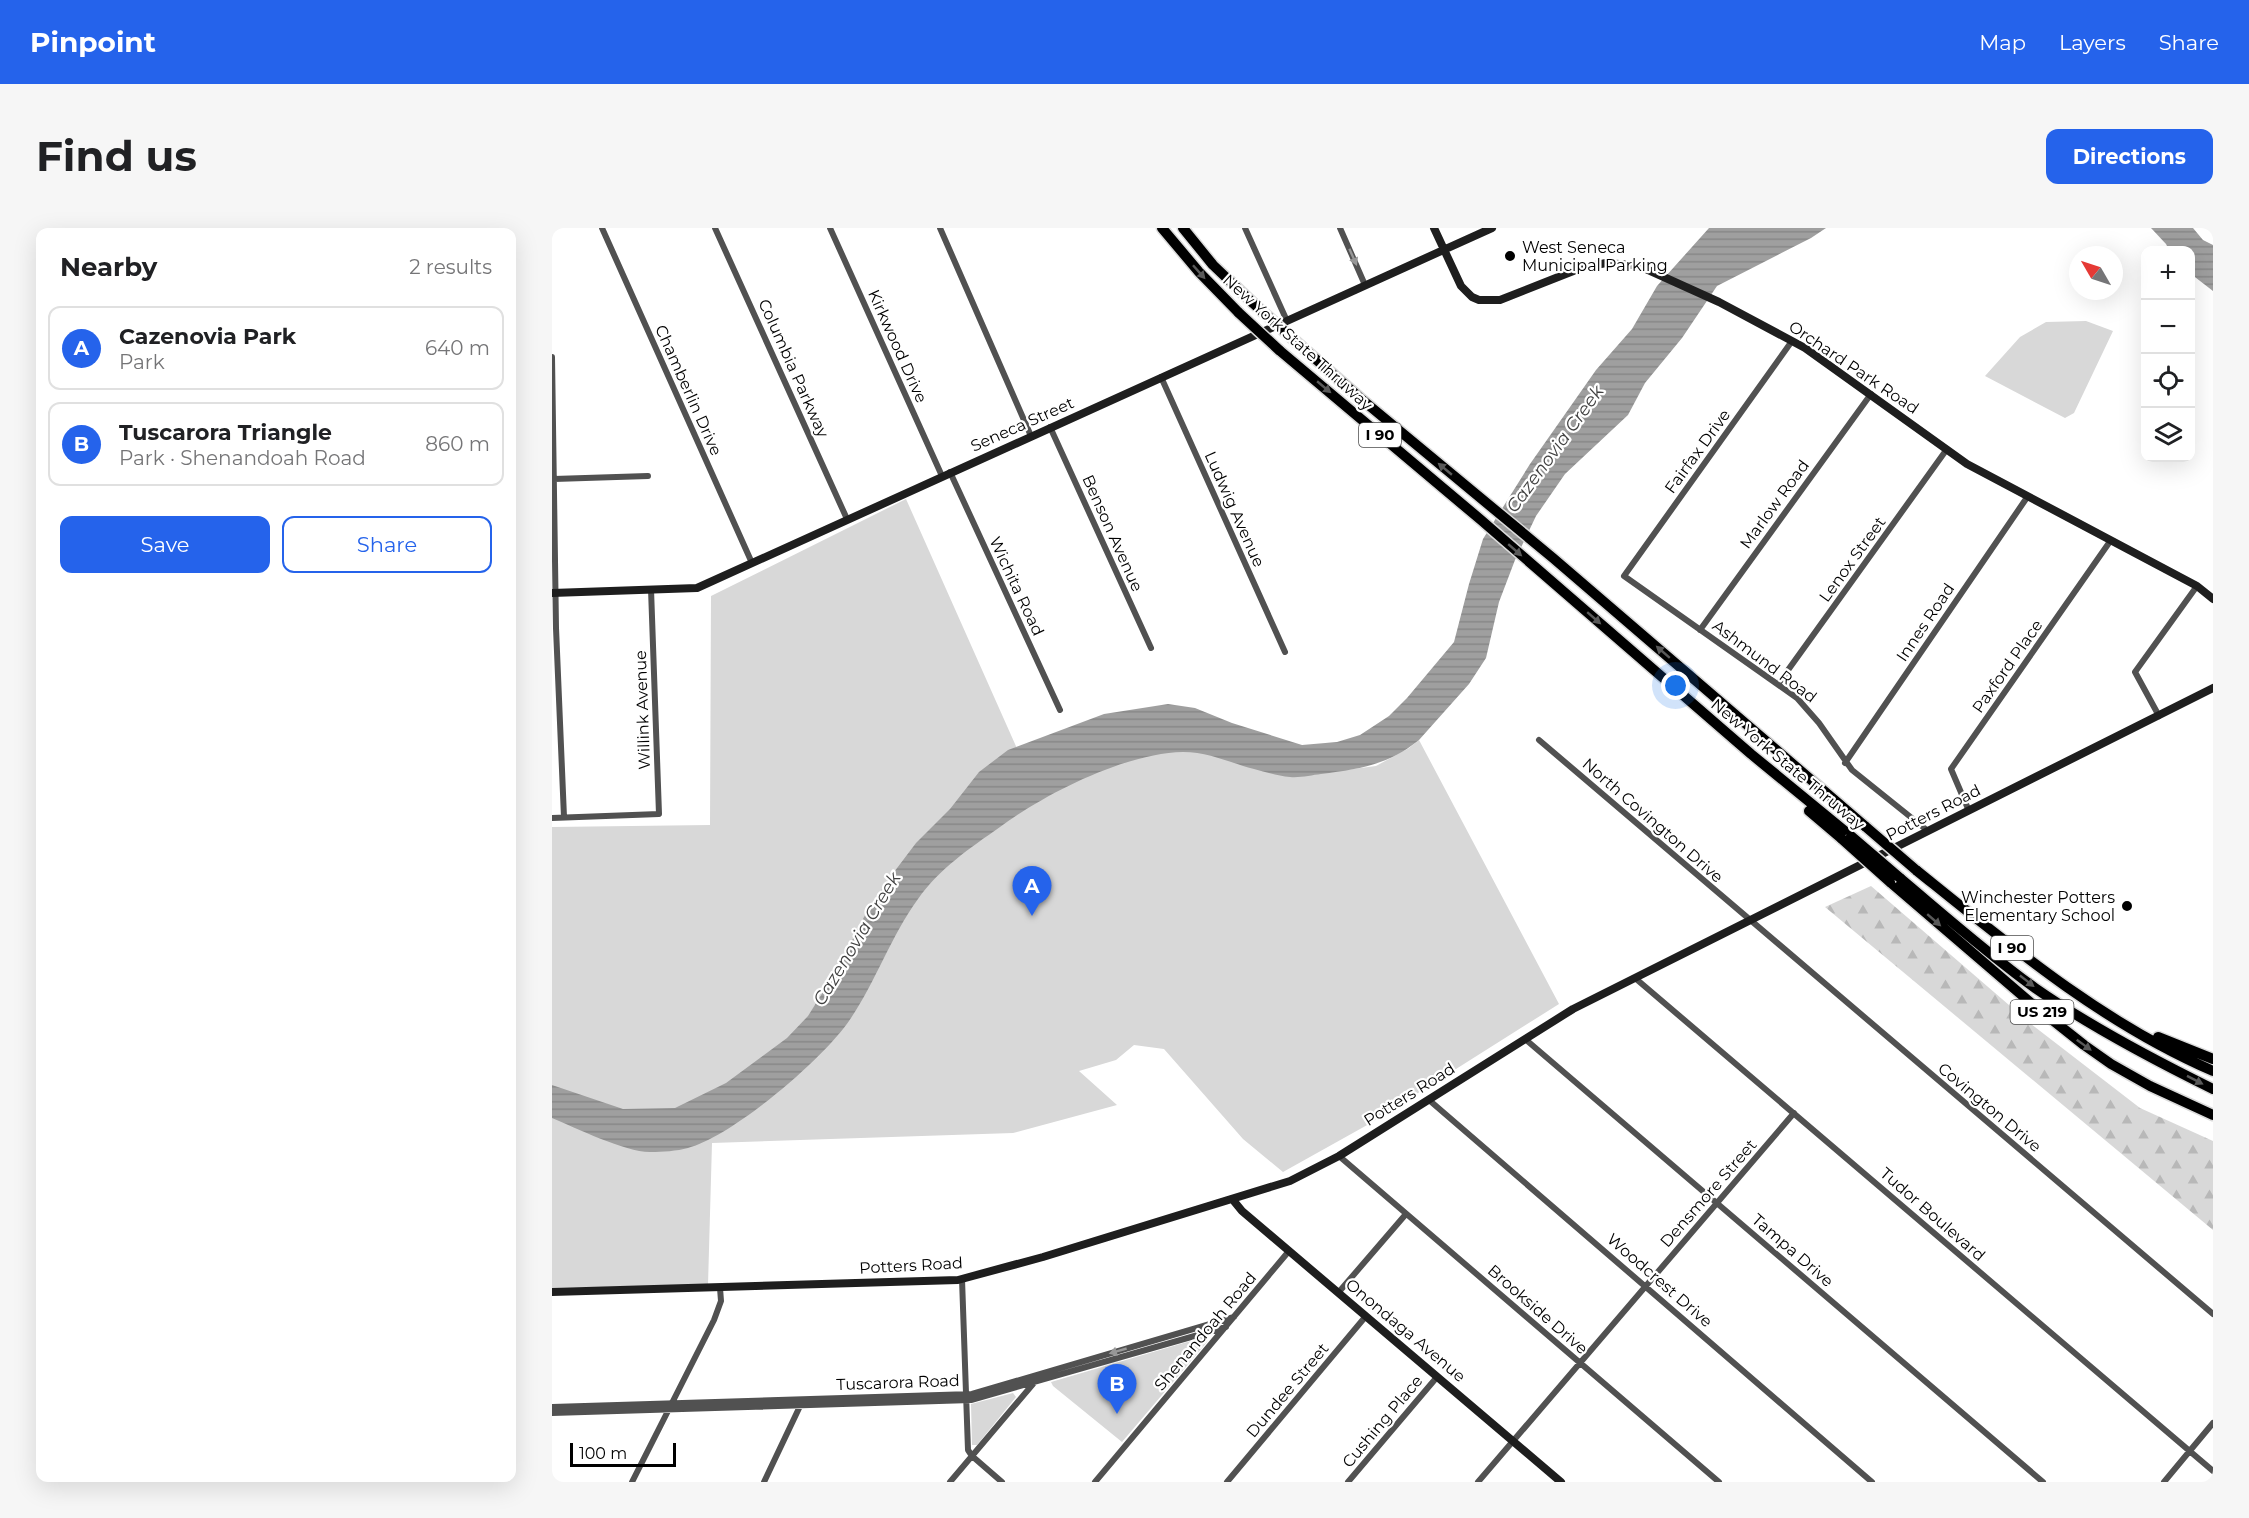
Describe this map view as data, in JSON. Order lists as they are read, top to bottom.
{
  "streets": {
    "highway": ["New York State Thruway", "I 90", "US 219"],
    "street": [
      "Kirkwood Drive",
      "Orchard Park Road",
      "Columbia Parkway",
      "Chamberlin Drive",
      "Seneca Street",
      "Fairfax Drive",
      "Marlow Road",
      "Ludwig Avenue",
      "Benson Avenue",
      "Lenox Street",
      "Wichita Road",
      "Innes Road",
      "Ashmund Road",
      "Paxford Place",
      "Willink Avenue",
      "Potters Road",
      "North Covington Drive",
      "Covington Drive",
      "Densmore Street",
      "Tudor Boulevard",
      "Tampa Drive",
      "Woodcrest Drive",
      "Brookside Drive",
      "Onondaga Avenue",
      "Shenandoah Road",
      "Tuscarora Road",
      "Dundee Street",
      "Cushing Place"
    ]
  },
  "crossings": [
    ["New York State Thruway", "US 219"],
    ["Kirkwood Drive", "Seneca Street"],
    ["Kirkwood Drive", "Wichita Road"],
    ["Orchard Park Road", "Seneca Street"],
    ["Orchard Park Road", "Fairfax Drive"],
    ["Orchard Park Road", "Marlow Road"],
    ["Orchard Park Road", "Lenox Street"],
    ["Orchard Park Road", "Innes Road"],
    ["Orchard Park Road", "Paxford Place"],
    ["Columbia Parkway", "Seneca Street"],
    ["Chamberlin Drive", "Seneca Street"],
    ["Seneca Street", "Ludwig Avenue"],
    ["Seneca Street", "Benson Avenue"],
    ["Seneca Street", "Wichita Road"],
    ["Seneca Street", "Willink Avenue"],
    ["I 90", "US 219"],
    ["Fairfax Drive", "Ashmund Road"],
    ["Marlow Road", "Ashmund Road"],
    ["Lenox Street", "Ashmund Road"],
    ["Innes Road", "Ashmund Road"],
    ["Ashmund Road", "Potters Road"],
    ["Paxford Place", "Potters Road"],
    ["Potters Road", "North Covington Drive"],
    ["Potters Road", "Covington Drive"],
    ["Potters Road", "Tudor Boulevard"],
    ["Potters Road", "Tampa Drive"],
    ["Potters Road", "Woodcrest Drive"],
    ["Potters Road", "Brookside Drive"],
    ["Potters Road", "Onondaga Avenue"],
    ["North Covington Drive", "Covington Drive"],
    ["Densmore Street", "Tudor Boulevard"],
    ["Densmore Street", "Tampa Drive"],
    ["Densmore Street", "Woodcrest Drive"],
    ["Densmore Street", "Brookside Drive"],
    ["Densmore Street", "Onondaga Avenue"],
    ["Onondaga Avenue", "Shenandoah Road"],
    ["Onondaga Avenue", "Dundee Street"],
    ["Onondaga Avenue", "Cushing Place"],
    ["Shenandoah Road", "Tuscarora Road"]
  ],
  "water": ["Cazenovia Creek"],
  "places": ["West Seneca Municipal Parking", "Winchester Potters Elementary School"],
  "scale_bar": "100 m",
  "north": "top left",
  "page": {
    "header": "Pinpoint",
    "nav": ["Map", "Layers", "Share"],
    "buttons": [
      "Directions",
      ["Save", "Share"]
    ],
    "title": "Find us",
    "heading": ["Nearby", "2 results"],
    "map_buttons": ["+", "−"],
    "list": [
      {
        "mark": "A",
        "name": "Cazenovia Park",
        "note": "Park",
        "value": "640 m"
      },
      {
        "mark": "B",
        "name": "Tuscarora Triangle",
        "note": "Park · Shenandoah Road",
        "value": "860 m"
      }
    ],
    "pins": ["A", "B"],
    "scale": "100 m"
  }
}
